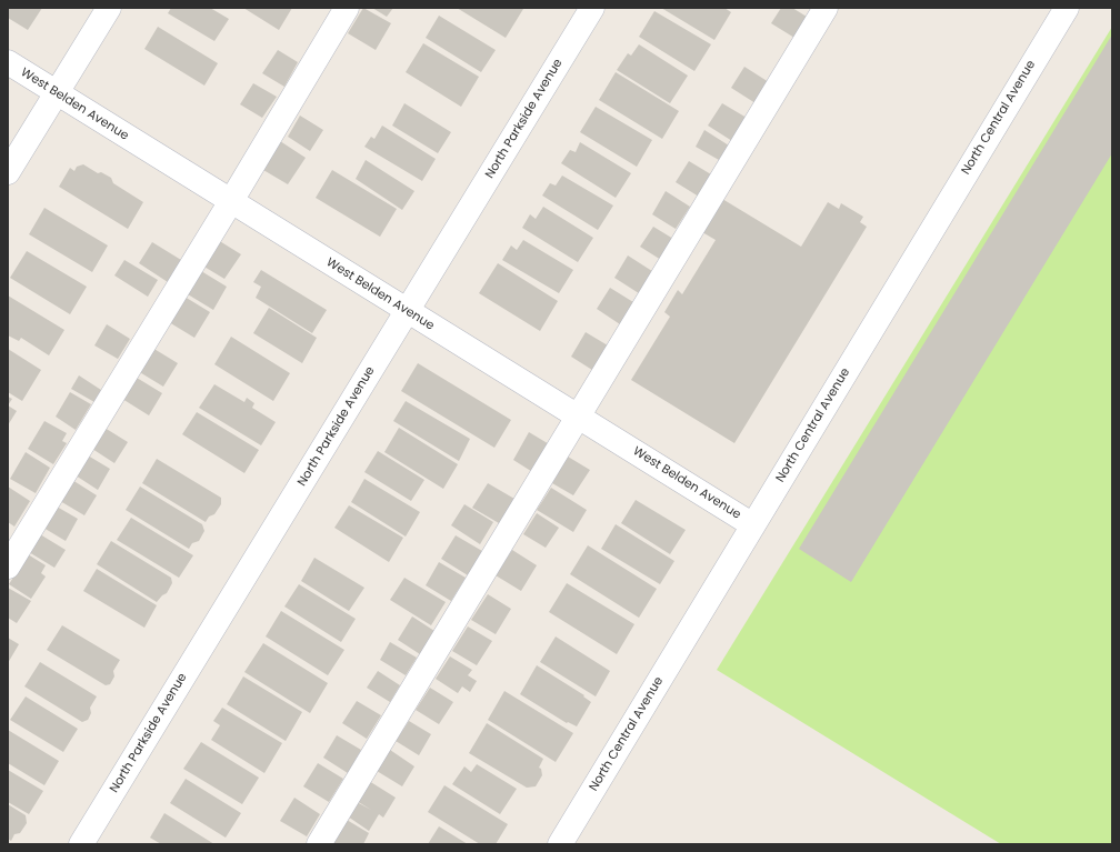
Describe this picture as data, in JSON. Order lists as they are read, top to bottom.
{
  "streets": {
    "street": ["West Belden Avenue", "North Central Avenue", "North Parkside Avenue"]
  },
  "crossings": [
    ["West Belden Avenue", "North Central Avenue"],
    ["West Belden Avenue", "North Parkside Avenue"]
  ]
}
